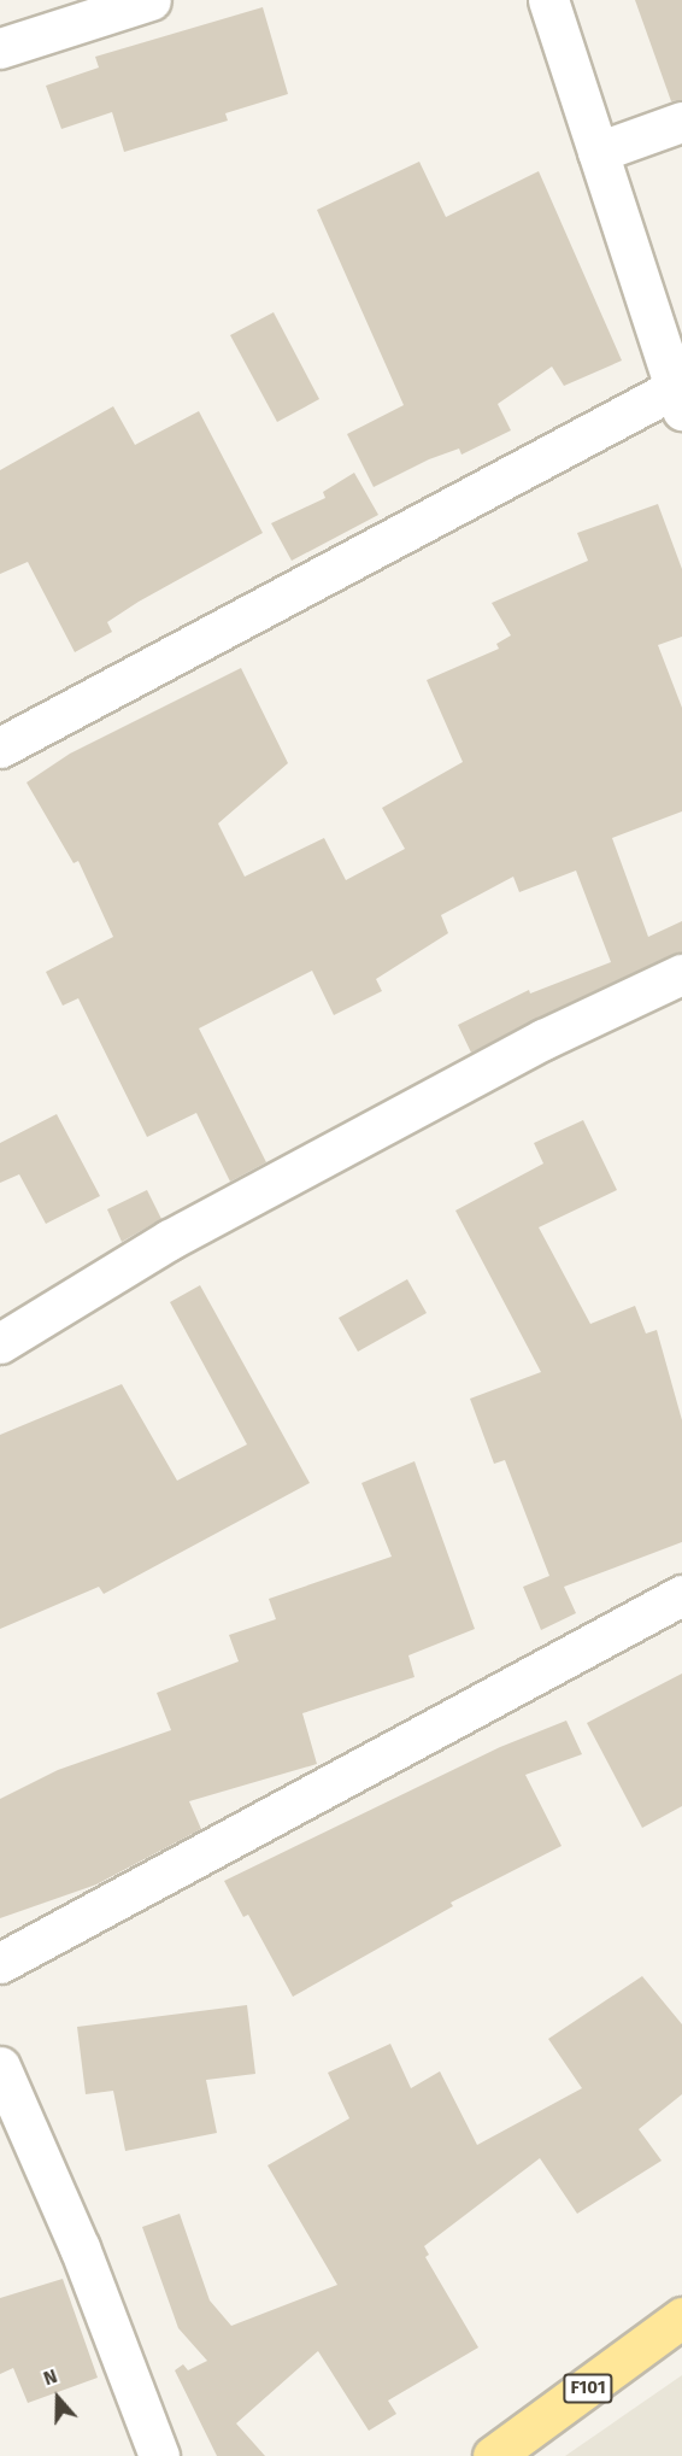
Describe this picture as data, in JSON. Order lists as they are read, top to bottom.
{
  "streets": {
    "main road": ["F101"]
  },
  "north": "top"
}
